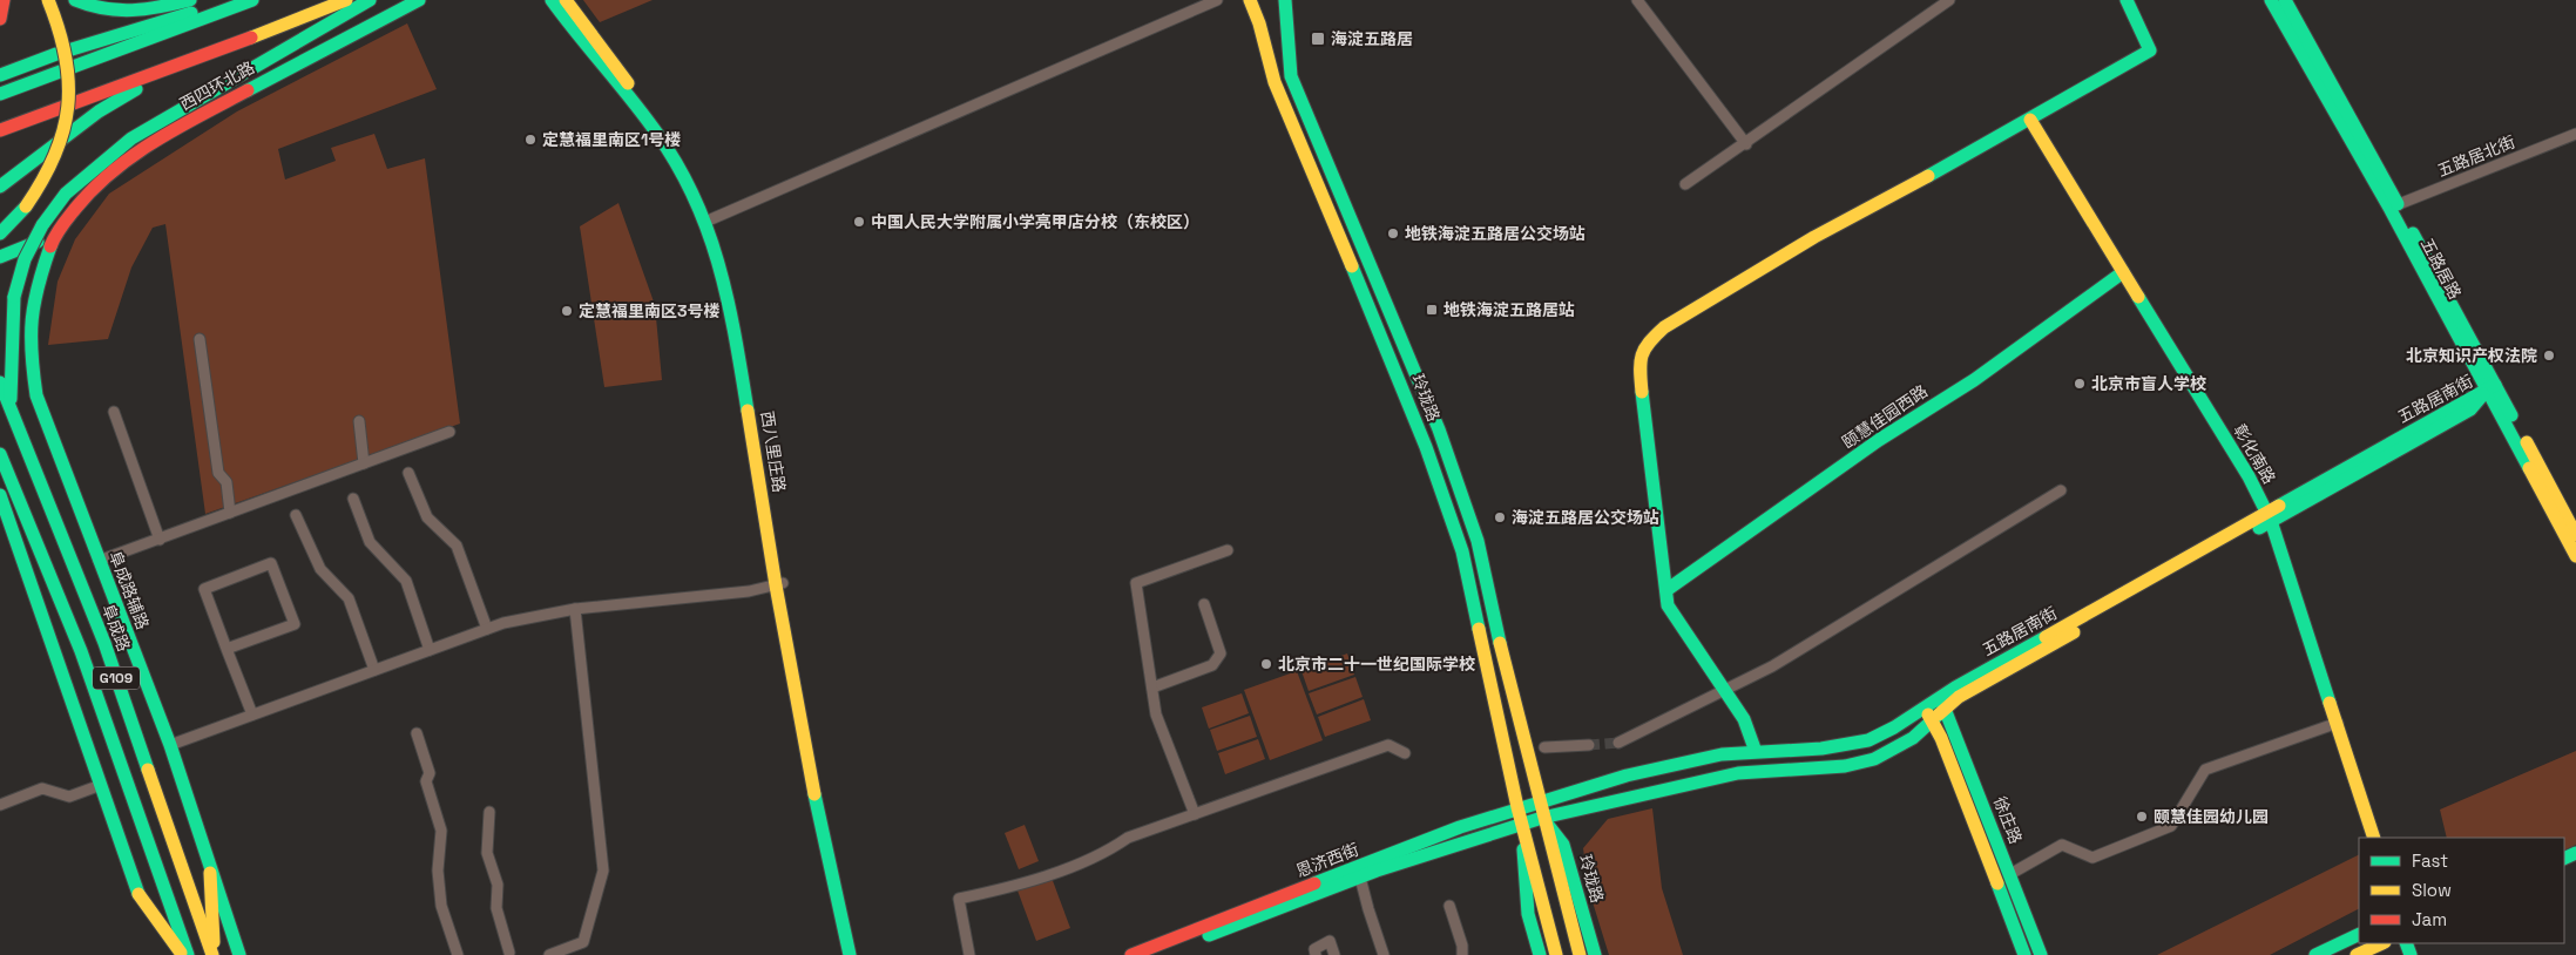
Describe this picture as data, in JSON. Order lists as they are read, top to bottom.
{
  "streets": {
    "main road": [
      "西四环北路",
      "五路居路",
      "玲珑路",
      "五路居南街",
      "颐慧佳园西路",
      "西八里庄路",
      "彰化南路",
      "阜成路辅路",
      "阜成路",
      "G109",
      "徐庄路",
      "恩济西街"
    ],
    "street": ["五路居北街"]
  },
  "crossings": [
    ["西四环北路", "阜成路辅路"],
    ["五路居北街", "五路居路"],
    ["五路居路", "五路居南街"],
    ["玲珑路", "五路居南街"],
    ["玲珑路", "恩济西街"],
    ["五路居南街", "彰化南路"],
    ["五路居南街", "徐庄路"],
    ["五路居南街", "恩济西街"]
  ],
  "places": {
    "transit": ["海淀五路居", "地铁海淀五路居站"],
    "other": [
      "定慧福里南区1号楼",
      "中国人民大学附属小学亮甲店分校（东校区）",
      "地铁海淀五路居公交场站",
      "定慧福里南区3号楼",
      "北京知识产权法院",
      "北京市盲人学校",
      "海淀五路居公交场站",
      "北京市二十一世纪国际学校",
      "颐慧佳园幼儿园"
    ]
  },
  "legend": ["Fast", "Slow", "Jam"]
}
